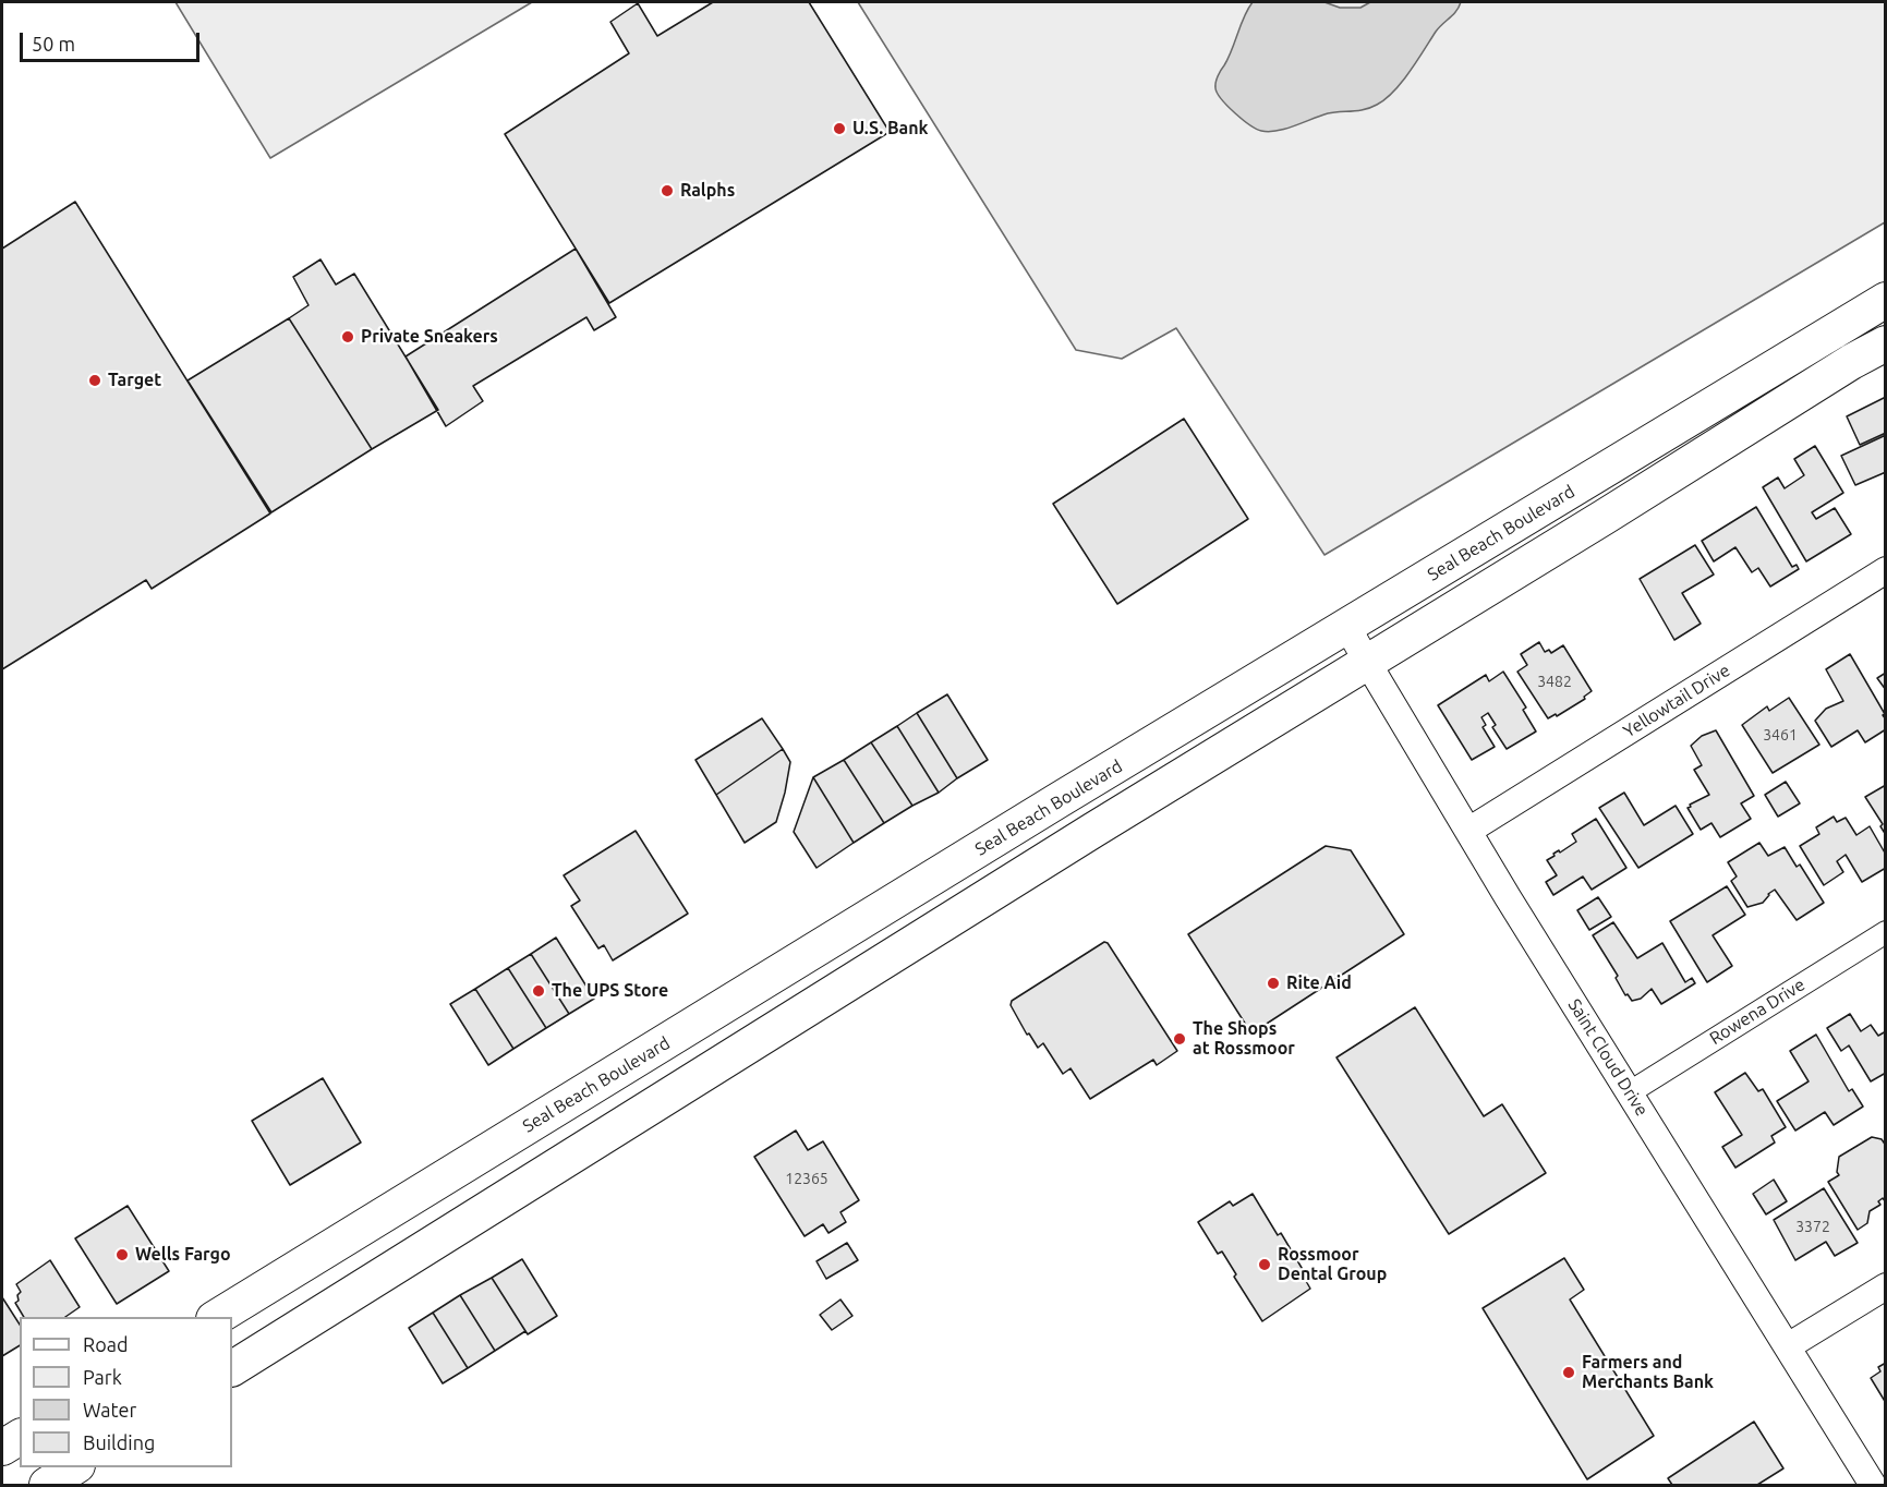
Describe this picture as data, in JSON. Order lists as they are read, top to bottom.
{
  "streets": {
    "main road": ["Seal Beach Boulevard"],
    "street": ["Yellowtail Drive", "Rowena Drive", "Saint Cloud Drive"]
  },
  "crossings": [
    ["Seal Beach Boulevard", "Saint Cloud Drive"],
    ["Yellowtail Drive", "Saint Cloud Drive"],
    ["Rowena Drive", "Saint Cloud Drive"]
  ],
  "places": [
    "U.S. Bank",
    "Ralphs",
    "Private Sneakers",
    "Target",
    "Rite Aid",
    "The UPS Store",
    "The Shops at Rossmoor",
    "Wells Fargo",
    "Rossmoor Dental Group",
    "Farmers and Merchants Bank"
  ],
  "house_numbers": [
    "3482",
    "3461",
    "12365",
    "3372"
  ],
  "legend": [
    "Road",
    "Park",
    "Water",
    "Building"
  ],
  "scale_bar": "50 m"
}
